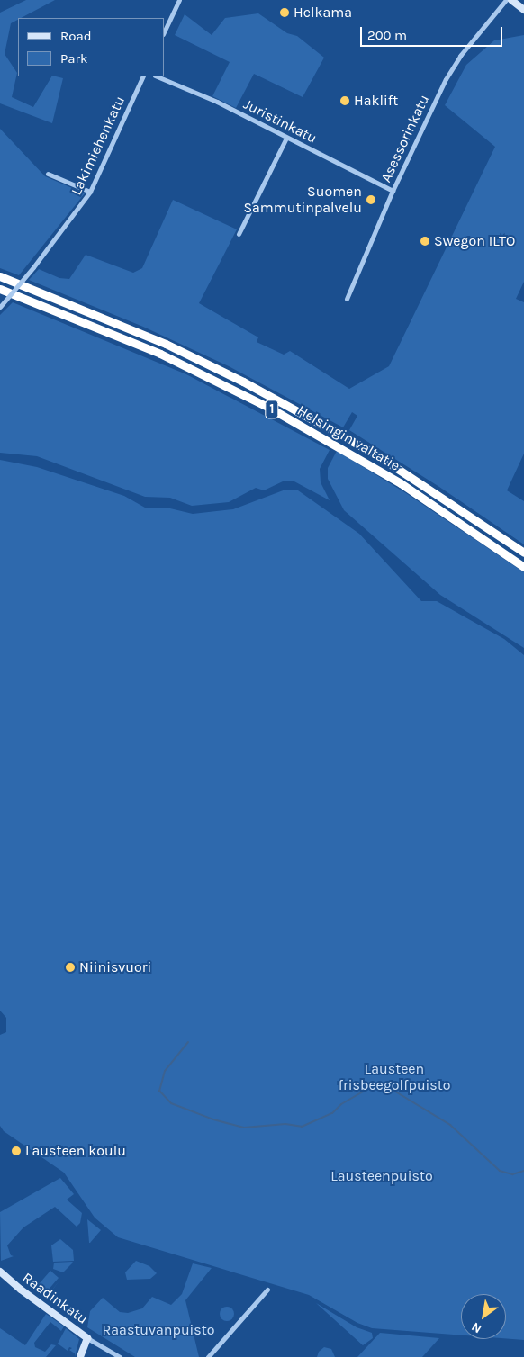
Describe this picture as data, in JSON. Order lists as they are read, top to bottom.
{
  "streets": {
    "highway": ["1", "Helsingin valtatie"],
    "street": [
      "Juristinkatu",
      "Asessorinkatu",
      "Lakimiehenkatu",
      "Raadinkatu"
    ]
  },
  "crossings": [
    ["Juristinkatu", "Asessorinkatu"]
  ],
  "parks": ["Lausteen frisbeegolfpuisto", "Lausteenpuisto", "Raastuvanpuisto"],
  "places": [
    "Helkama",
    "Haklift",
    "Suomen Sammutinpalvelu",
    "Swegon ILTO",
    "Niinisvuori",
    "Lausteen koulu"
  ],
  "legend": ["Road", "Park"],
  "scale_bar": "200 m",
  "north": "bottom left"
}
